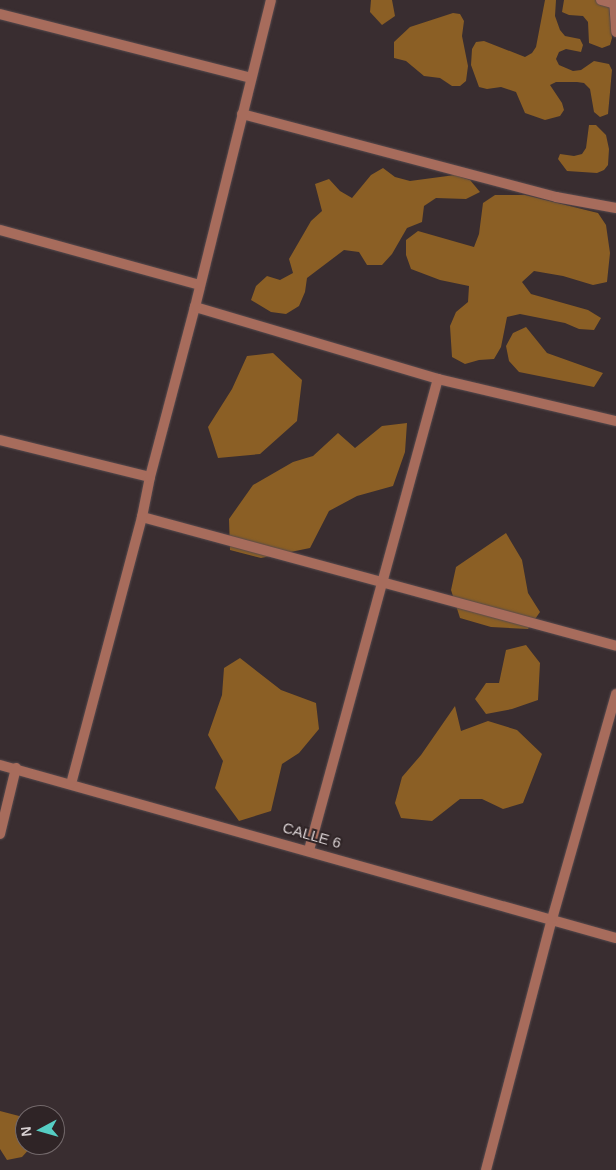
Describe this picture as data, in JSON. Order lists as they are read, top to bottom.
{
  "streets": {
    "street": ["CALLE 6"]
  },
  "north": "left"
}
